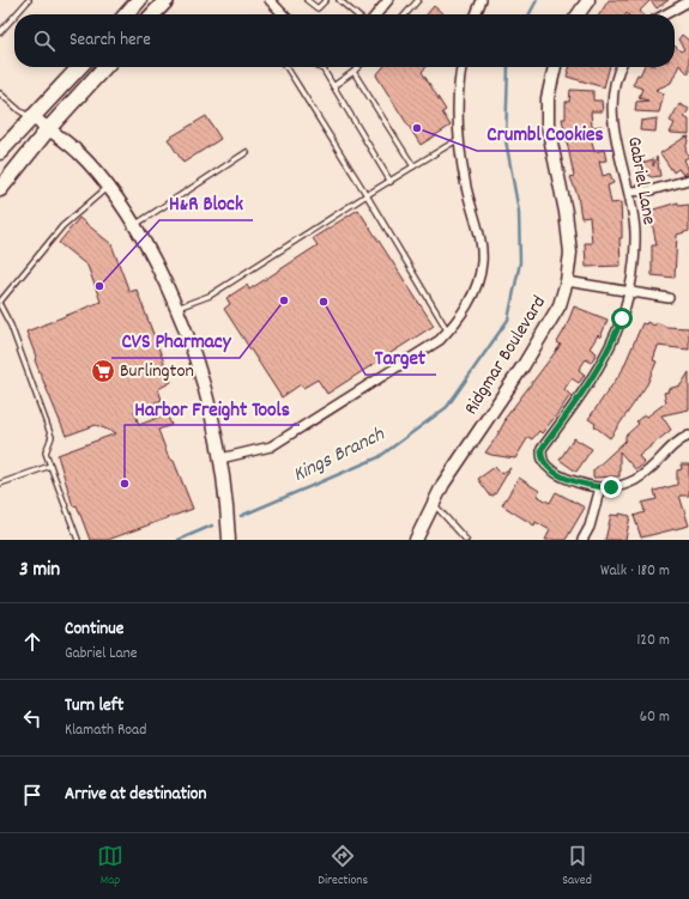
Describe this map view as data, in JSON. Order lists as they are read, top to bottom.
{
  "streets": {
    "street": ["Gabriel Lane", "Ridgmar Boulevard"]
  },
  "water": ["Kings Branch"],
  "places": {
    "other": [
      "Crumbl Cookies",
      "H&R Block",
      "CVS Pharmacy",
      "Target",
      "Harbor Freight Tools"
    ],
    "supermarket": ["Burlington"]
  },
  "page": {
    "search": "Search here",
    "heading": ["3 min", "Walk · 180 m"],
    "list": [
      ["Continue", "Gabriel Lane", "120 m"],
      ["Turn left", "Klamath Road", "60 m"],
      "Arrive at destination"
    ],
    "nav": ["Map", "Directions", "Saved"]
  }
}
